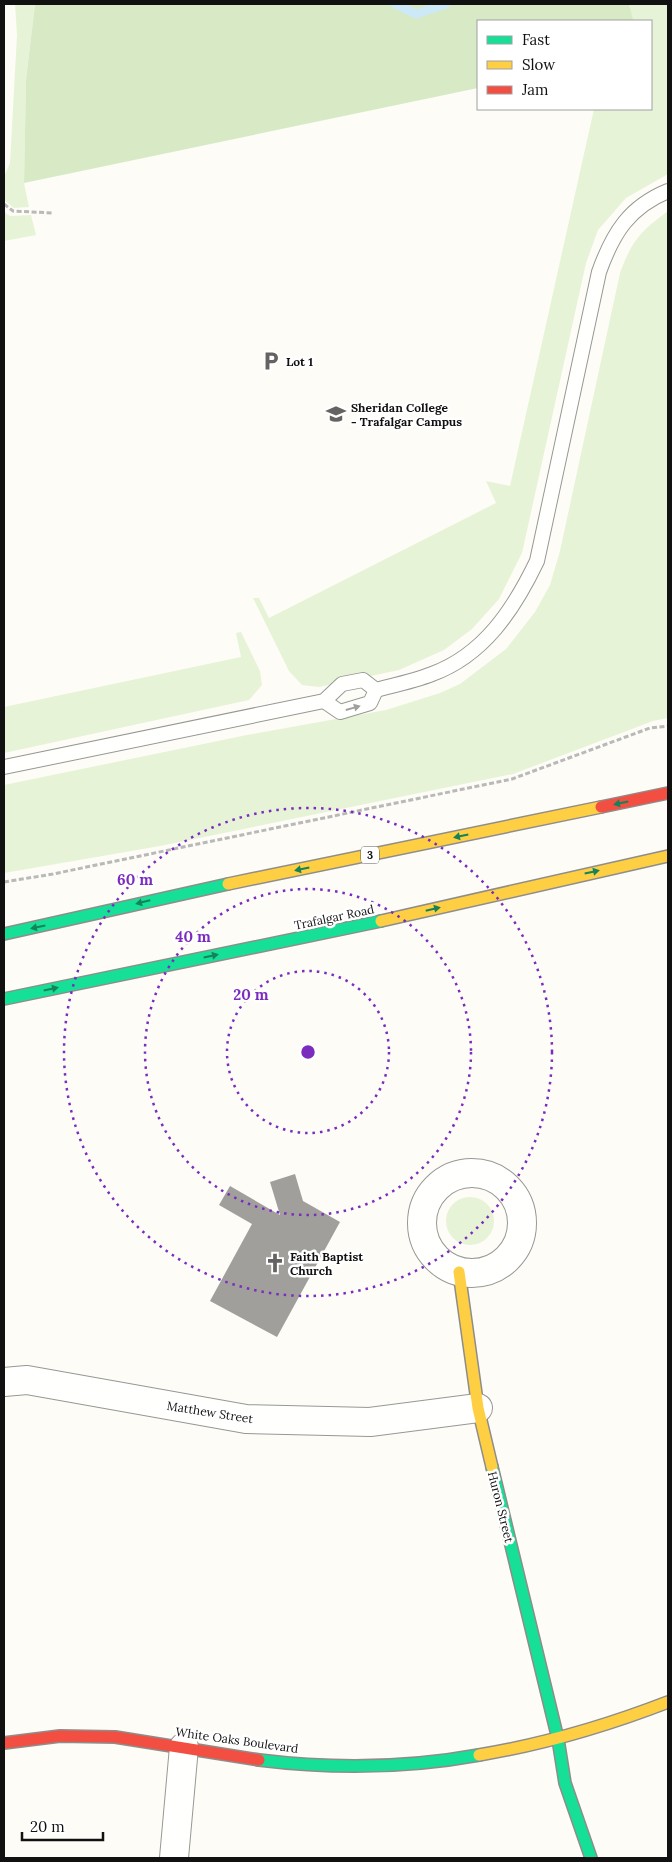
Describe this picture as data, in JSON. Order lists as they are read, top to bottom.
{
  "streets": {
    "main road": [
      "3",
      "Trafalgar Road",
      "Huron Street",
      "White Oaks Boulevard"
    ],
    "street": ["Matthew Street"]
  },
  "crossings": [
    ["Matthew Street", "Huron Street"],
    ["Huron Street", "White Oaks Boulevard"]
  ],
  "places": {
    "parking": ["Lot 1"],
    "school or university": ["Sheridan College - Trafalgar Campus"],
    "church": ["Faith Baptist Church"]
  },
  "legend": ["Fast", "Slow", "Jam"],
  "scale_bar": "20 m",
  "rings": ["60 m", "40 m", "20 m"]
}
